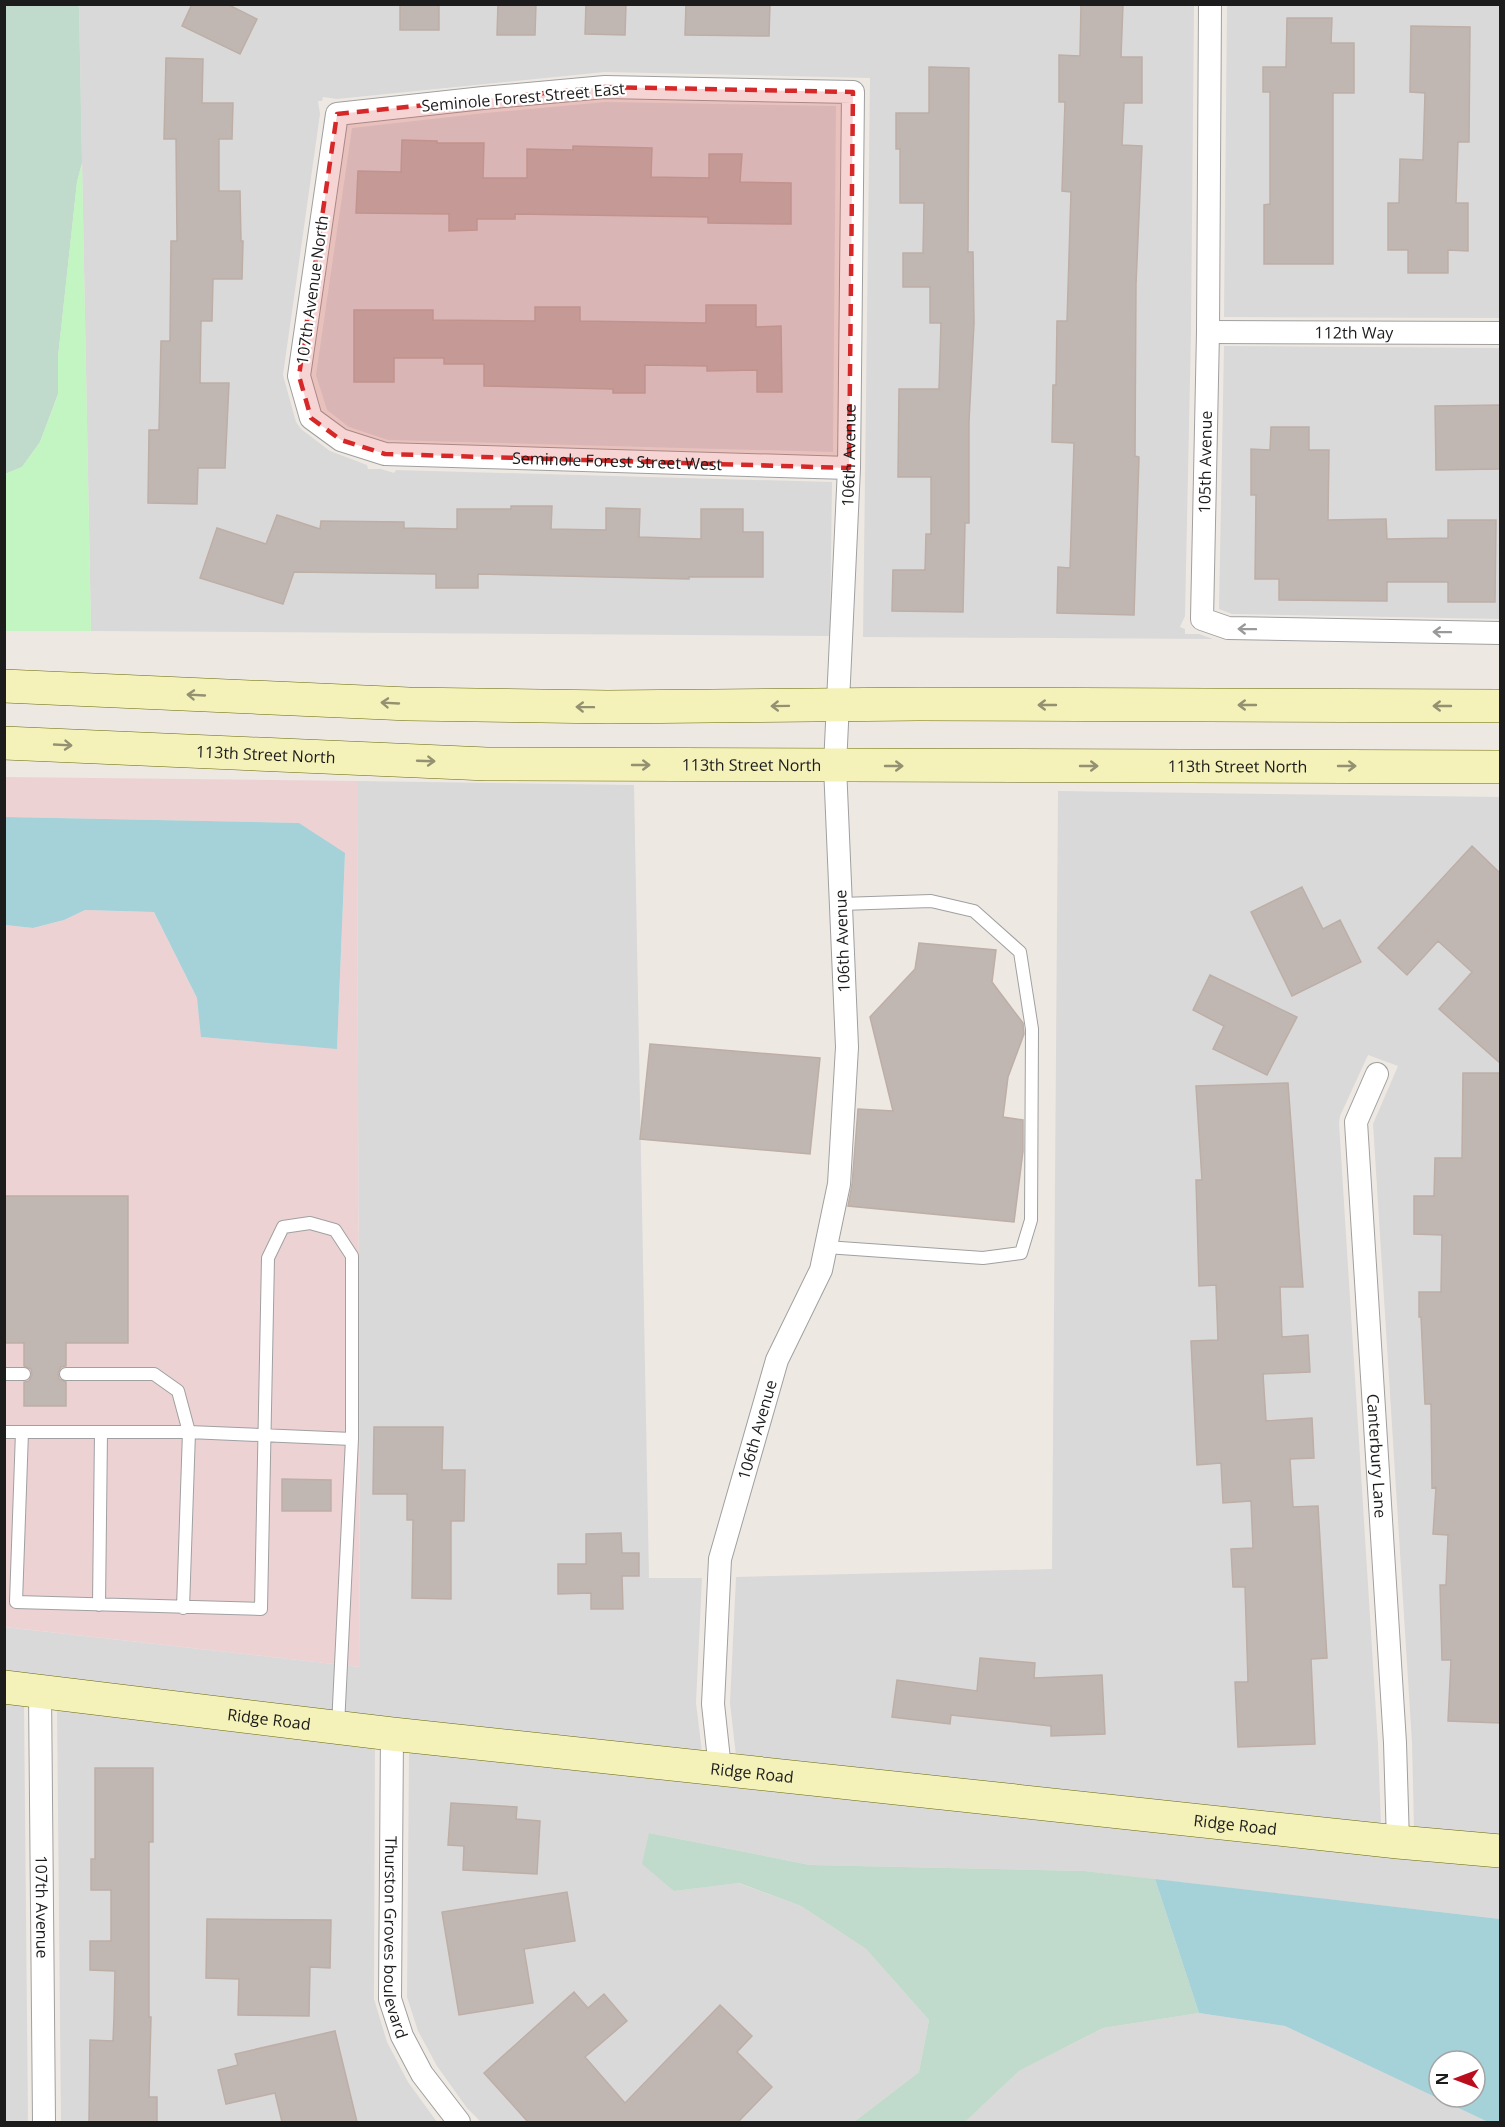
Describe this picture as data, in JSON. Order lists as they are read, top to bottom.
{
  "streets": {
    "main road": ["113th Street North", "Ridge Road"],
    "street": [
      "Seminole Forest Street East",
      "107th Avenue North",
      "112th Way",
      "106th Avenue",
      "Seminole Forest Street West",
      "105th Avenue",
      "Canterbury Lane",
      "107th Avenue",
      "Thurston Groves boulevard"
    ]
  },
  "crossings": [
    ["Seminole Forest Street East", "107th Avenue North"],
    ["Seminole Forest Street East", "106th Avenue"],
    ["107th Avenue North", "Seminole Forest Street West"],
    ["112th Way", "105th Avenue"],
    ["106th Avenue", "Seminole Forest Street West"],
    ["106th Avenue", "113th Street North"],
    ["106th Avenue", "Ridge Road"],
    ["Canterbury Lane", "Ridge Road"],
    ["Ridge Road", "107th Avenue"],
    ["Ridge Road", "Thurston Groves boulevard"]
  ],
  "north": "left"
}
